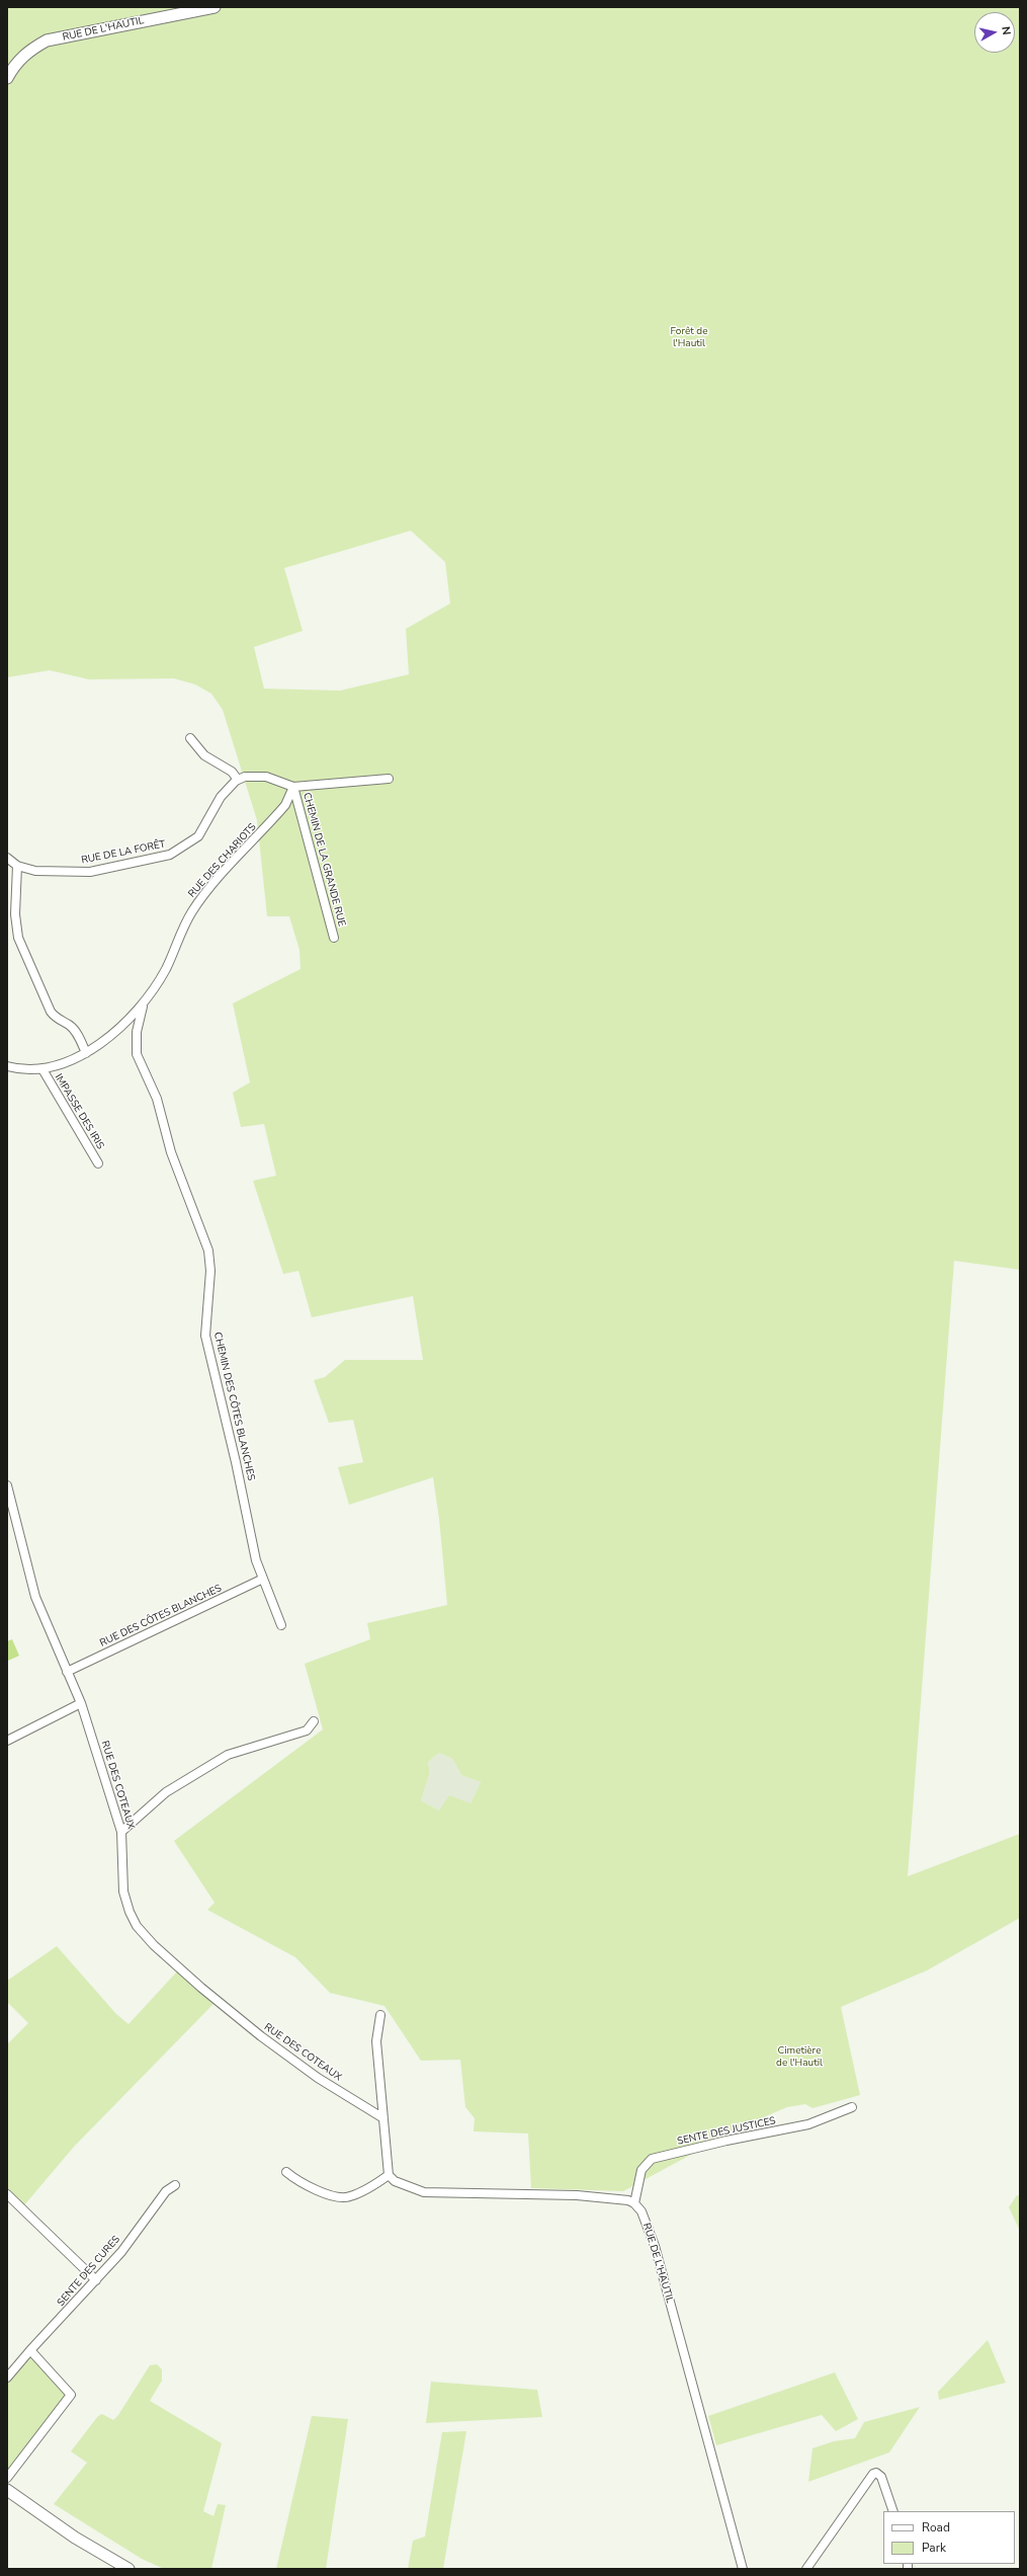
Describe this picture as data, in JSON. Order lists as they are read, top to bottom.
{
  "streets": {
    "main road": ["RUE DE L'HAUTIL"],
    "street": [
      "RUE DE LA FORÊT",
      "CHEMIN DE LA GRANDE RUE",
      "RUE DES CHARIOTS",
      "IMPASSE DES IRIS",
      "CHEMIN DES CÔTES BLANCHES",
      "RUE DES CÔTES BLANCHES",
      "RUE DES COTEAUX",
      "SENTE DES JUSTICES",
      "SENTE DES CURES"
    ]
  },
  "crossings": [
    ["RUE DE L'HAUTIL", "SENTE DES JUSTICES"],
    ["CHEMIN DE LA GRANDE RUE", "RUE DES CHARIOTS"],
    ["RUE DES CHARIOTS", "IMPASSE DES IRIS"],
    ["RUE DES CHARIOTS", "CHEMIN DES CÔTES BLANCHES"],
    ["CHEMIN DES CÔTES BLANCHES", "RUE DES CÔTES BLANCHES"],
    ["RUE DES CÔTES BLANCHES", "RUE DES COTEAUX"]
  ],
  "parks": ["Forêt de l'Hautil", "Cimetière de l'Hautil"],
  "legend": ["Road", "Park"],
  "north": "right"
}
